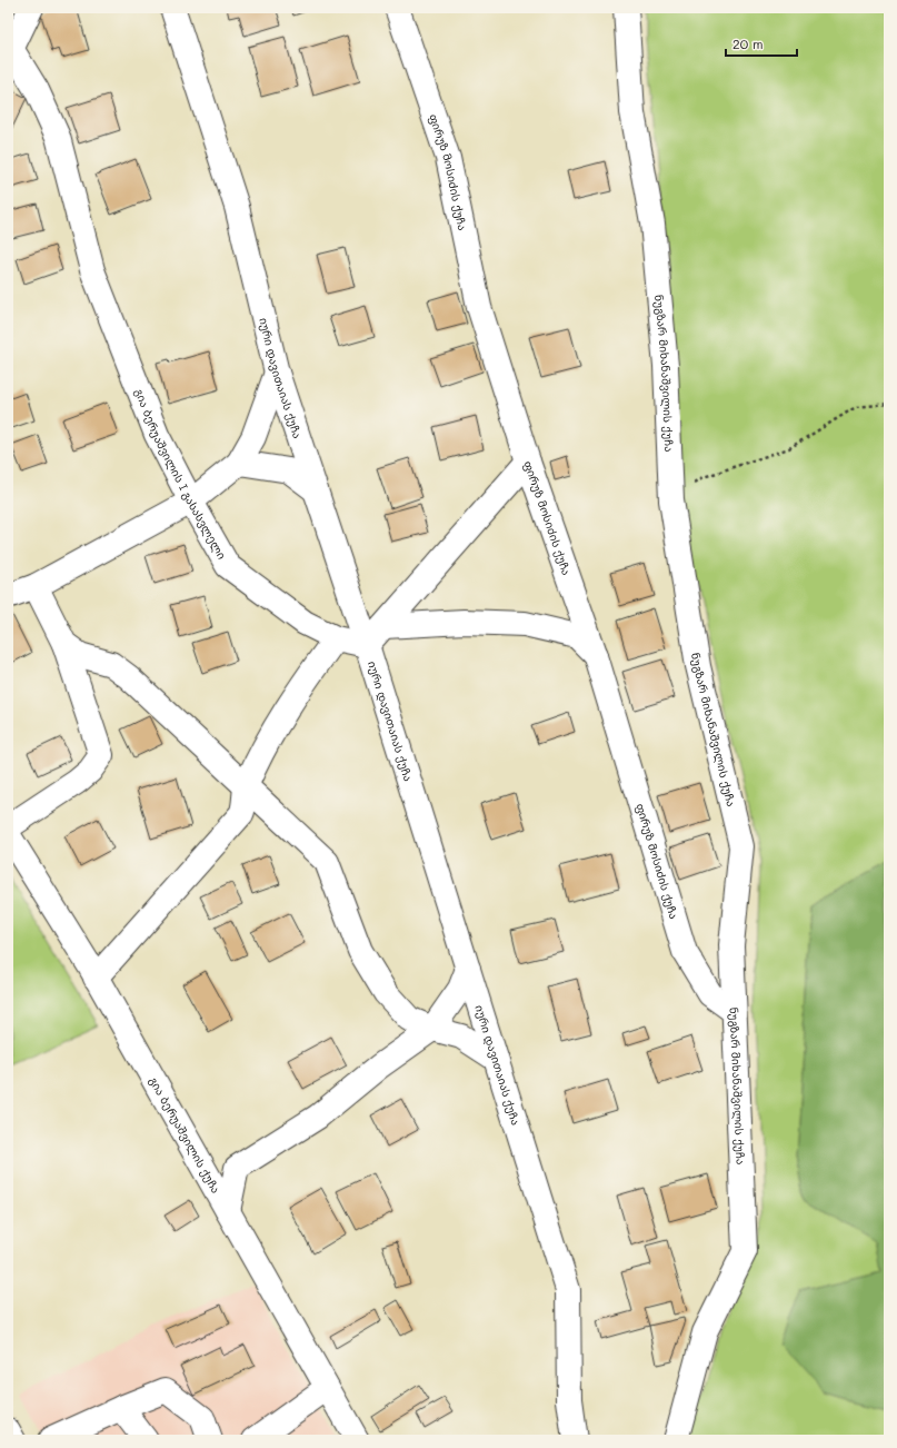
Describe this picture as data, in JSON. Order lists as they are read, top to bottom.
{
  "streets": {
    "main road": [
      "ფირუზ მოსიძის ქუჩა",
      "ნუგზარ მიხანაშვილის ქუჩა",
      "იური დავითაიას ქუჩა",
      "გია ბერუაშვილის I გასასვლელი",
      "გია ბერუაშვილის ქუჩა"
    ]
  },
  "crossings": [
    ["ფირუზ მოსიძის ქუჩა", "ნუგზარ მიხანაშვილის ქუჩა"],
    ["იური დავითაიას ქუჩა", "გია ბერუაშვილის I გასასვლელი"]
  ],
  "scale_bar": "20 m"
}
